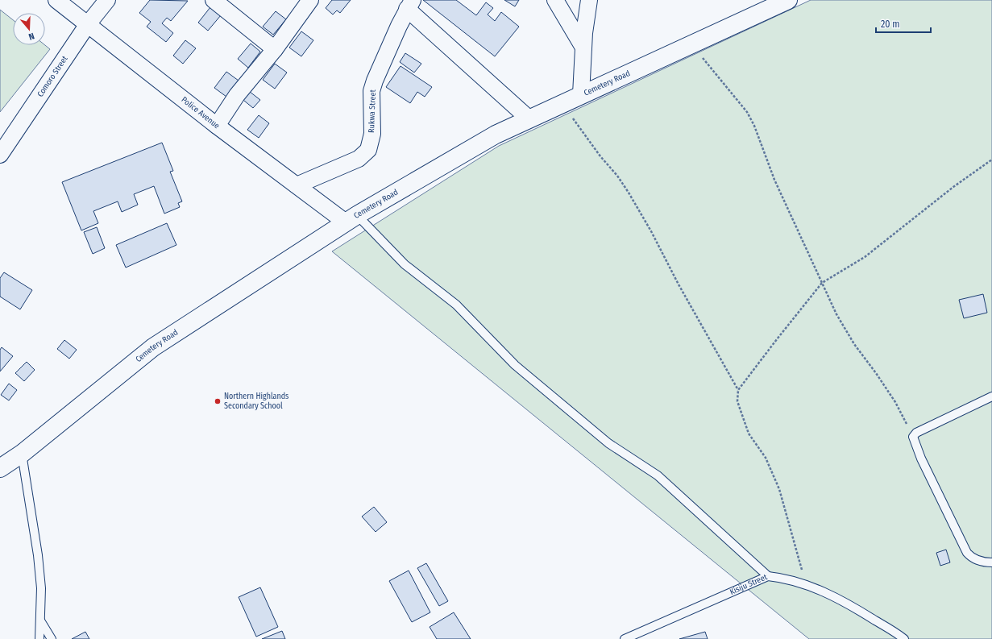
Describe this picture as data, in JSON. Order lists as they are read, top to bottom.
{
  "streets": {
    "main road": ["Cemetery Road"],
    "street": ["Comoro Street", "Rukwa Street", "Police Avenue"],
    "lane": ["Kisiju Street"]
  },
  "crossings": [
    ["Comoro Street", "Police Avenue"],
    ["Cemetery Road", "Police Avenue"],
    ["Rukwa Street", "Police Avenue"]
  ],
  "places": ["Northern Highlands Secondary School"],
  "scale_bar": "20 m",
  "north": "bottom"
}
